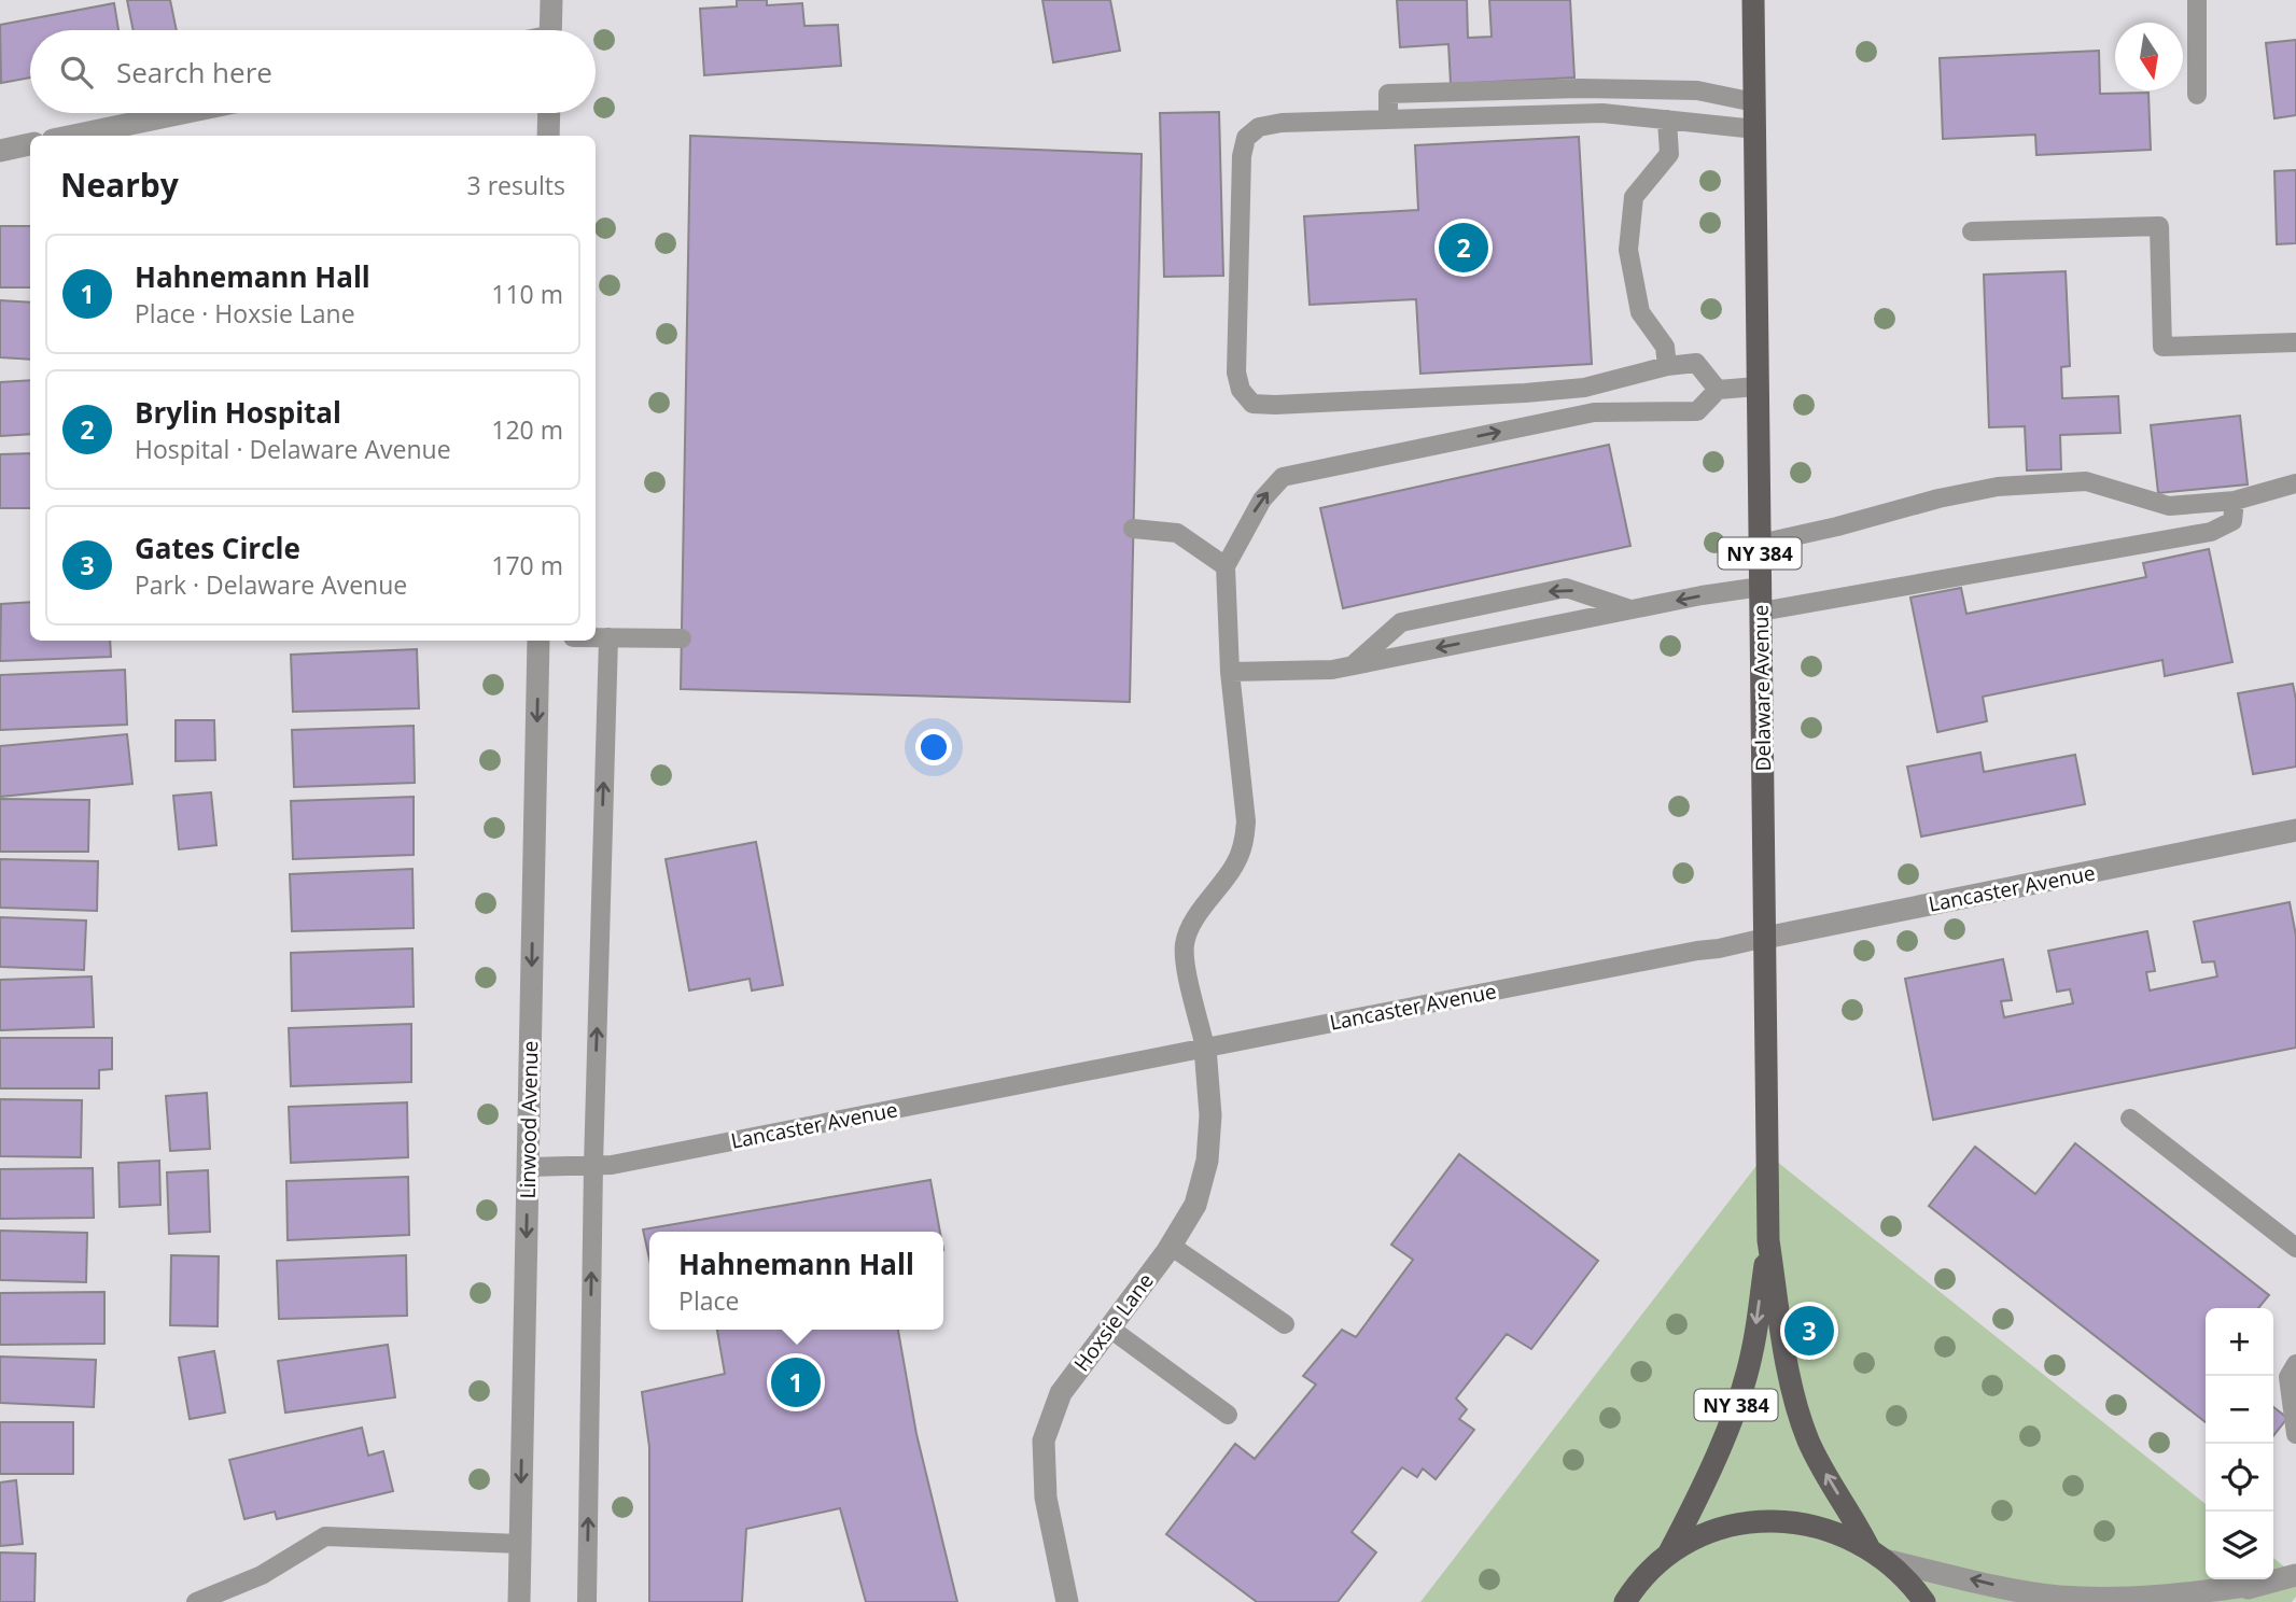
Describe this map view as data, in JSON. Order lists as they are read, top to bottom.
{
  "streets": {
    "main road": ["NY 384", "Delaware Avenue"],
    "street": ["Lancaster Avenue", "Linwood Avenue", "Hoxsie Lane"]
  },
  "crossings": [
    ["NY 384", "Delaware Avenue"],
    ["Delaware Avenue", "Lancaster Avenue"],
    ["Lancaster Avenue", "Linwood Avenue"],
    ["Lancaster Avenue", "Hoxsie Lane"]
  ],
  "one_way": ["Linwood Avenue"],
  "north": "bottom",
  "page": {
    "search": "Search here",
    "heading": ["Nearby", "3 results"],
    "pins": ["2", "3", "1"],
    "list": [
      {
        "mark": "1",
        "name": "Hahnemann Hall",
        "note": "Place · Hoxsie Lane",
        "value": "110 m"
      },
      {
        "mark": "2",
        "name": "Brylin Hospital",
        "note": "Hospital · Delaware Avenue",
        "value": "120 m"
      },
      {
        "mark": "3",
        "name": "Gates Circle",
        "note": "Park · Delaware Avenue",
        "value": "170 m"
      }
    ],
    "popup": ["Hahnemann Hall", "Place"],
    "map_buttons": ["+", "−"]
  }
}
